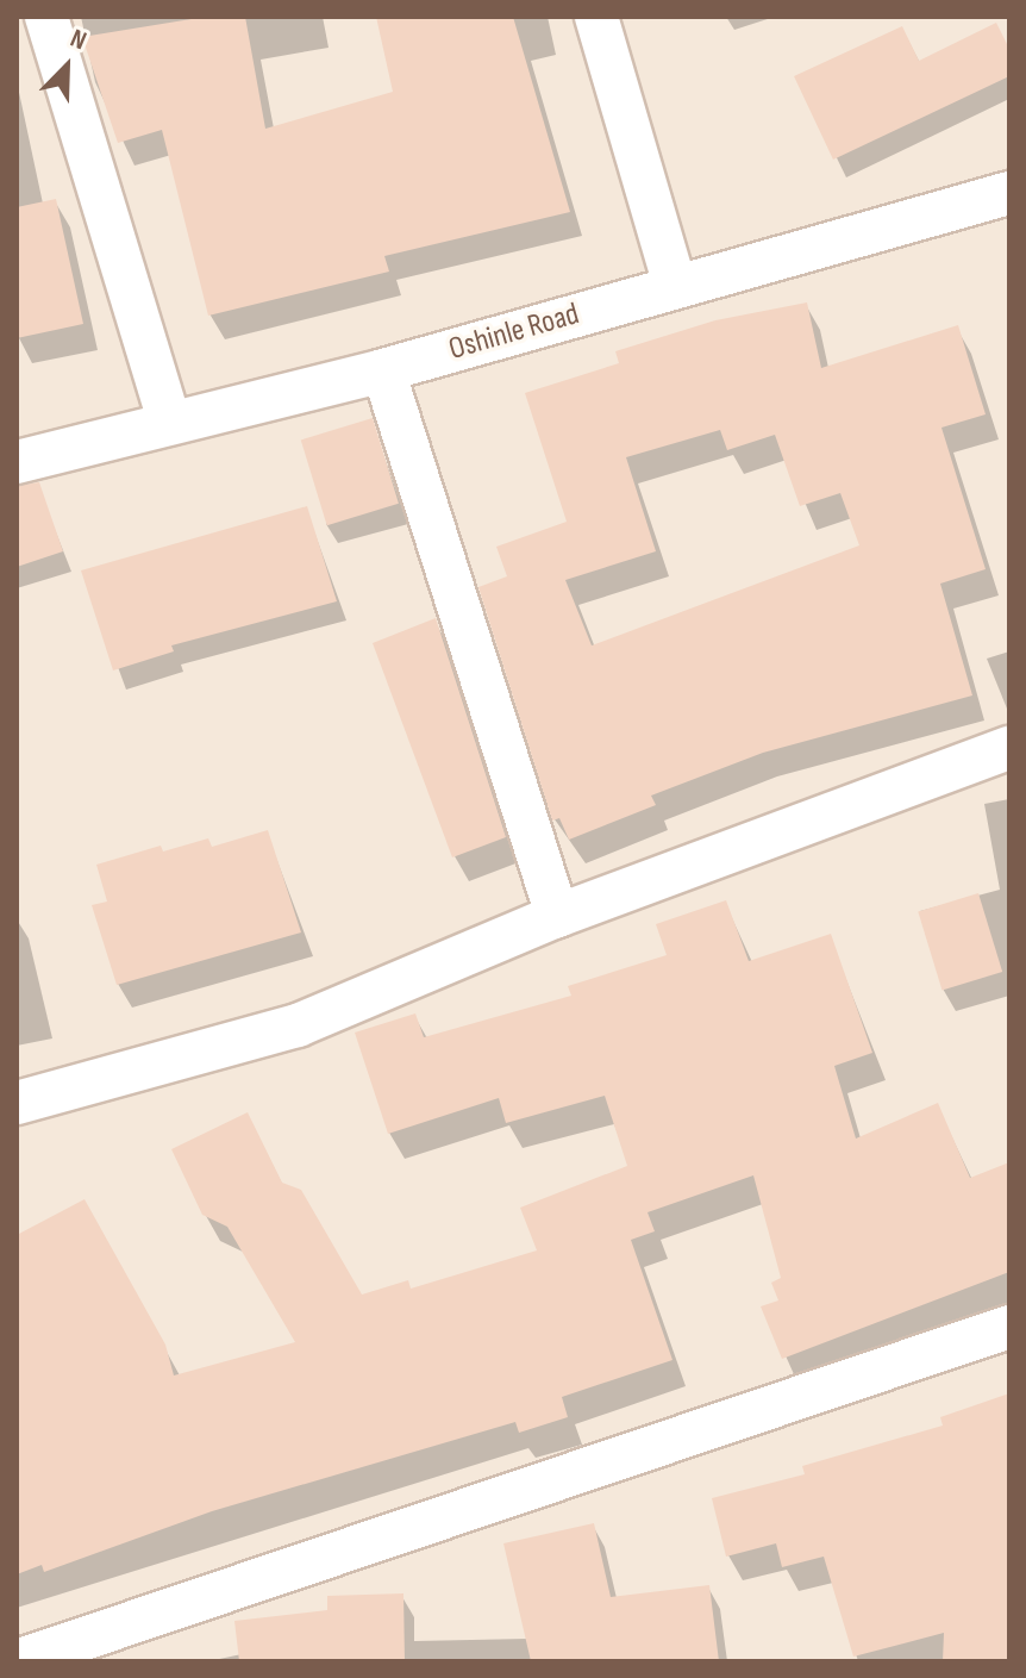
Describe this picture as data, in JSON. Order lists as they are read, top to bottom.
{
  "streets": {
    "street": ["Oshinle Road"]
  },
  "north": "top right"
}
